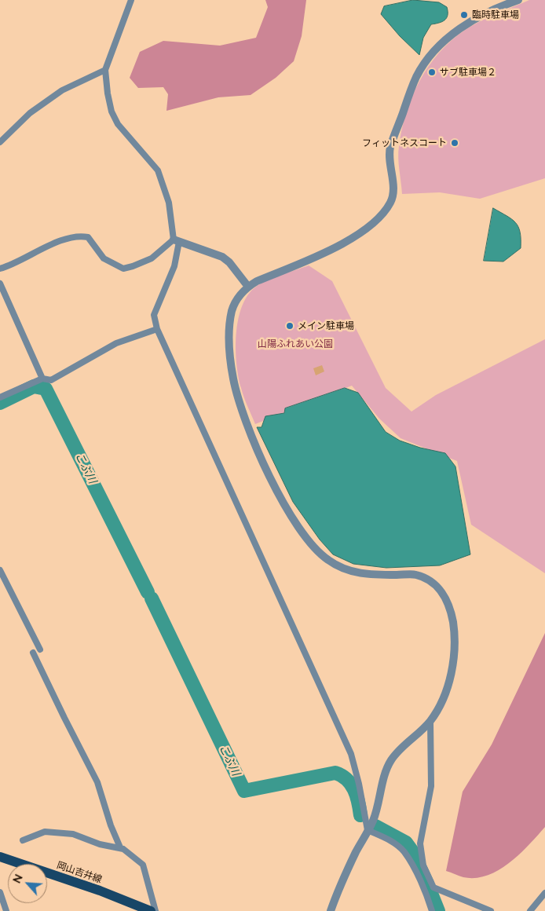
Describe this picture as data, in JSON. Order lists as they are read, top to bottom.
{
  "streets": {
    "main road": ["岡山吉井線"]
  },
  "water": ["こぶ川"],
  "parks": ["山陽ふれあい公園"],
  "places": [
    "臨時駐車場",
    "サブ駐車場２",
    "フィットネスコート",
    "メイン駐車場"
  ],
  "north": "top left"
}
